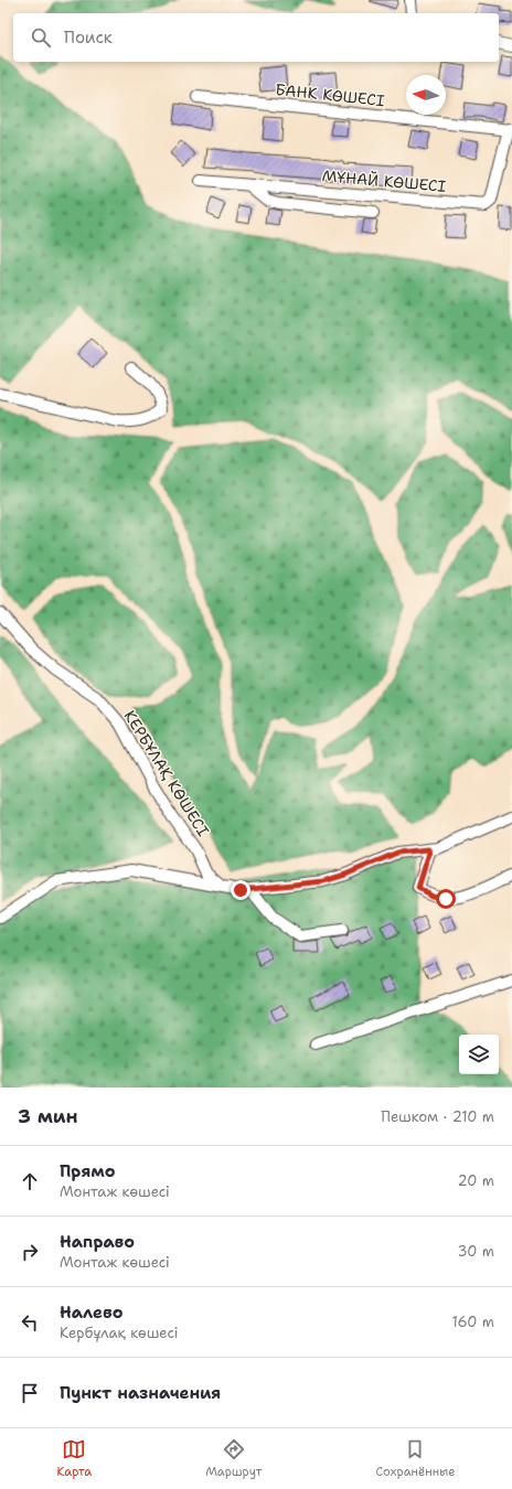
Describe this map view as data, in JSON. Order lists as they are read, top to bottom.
{
  "streets": {
    "street": ["БАНК КӨШЕСІ", "МҰНАЙ КӨШЕСІ", "КЕРБҰЛАҚ КӨШЕСІ"]
  },
  "crossings": [
    ["БАНК КӨШЕСІ", "МҰНАЙ КӨШЕСІ"]
  ],
  "north": "left",
  "page": {
    "search": "Поиск",
    "heading": ["3 мин", "Пешком · 210 m"],
    "list": [
      ["Прямо", "Монтаж көшесі", "20 m"],
      ["Направо", "Монтаж көшесі", "30 m"],
      ["Налево", "Кербұлақ көшесі", "160 m"],
      "Пункт назначения"
    ],
    "nav": ["Карта", "Маршрут", "Сохранённые"]
  }
}
